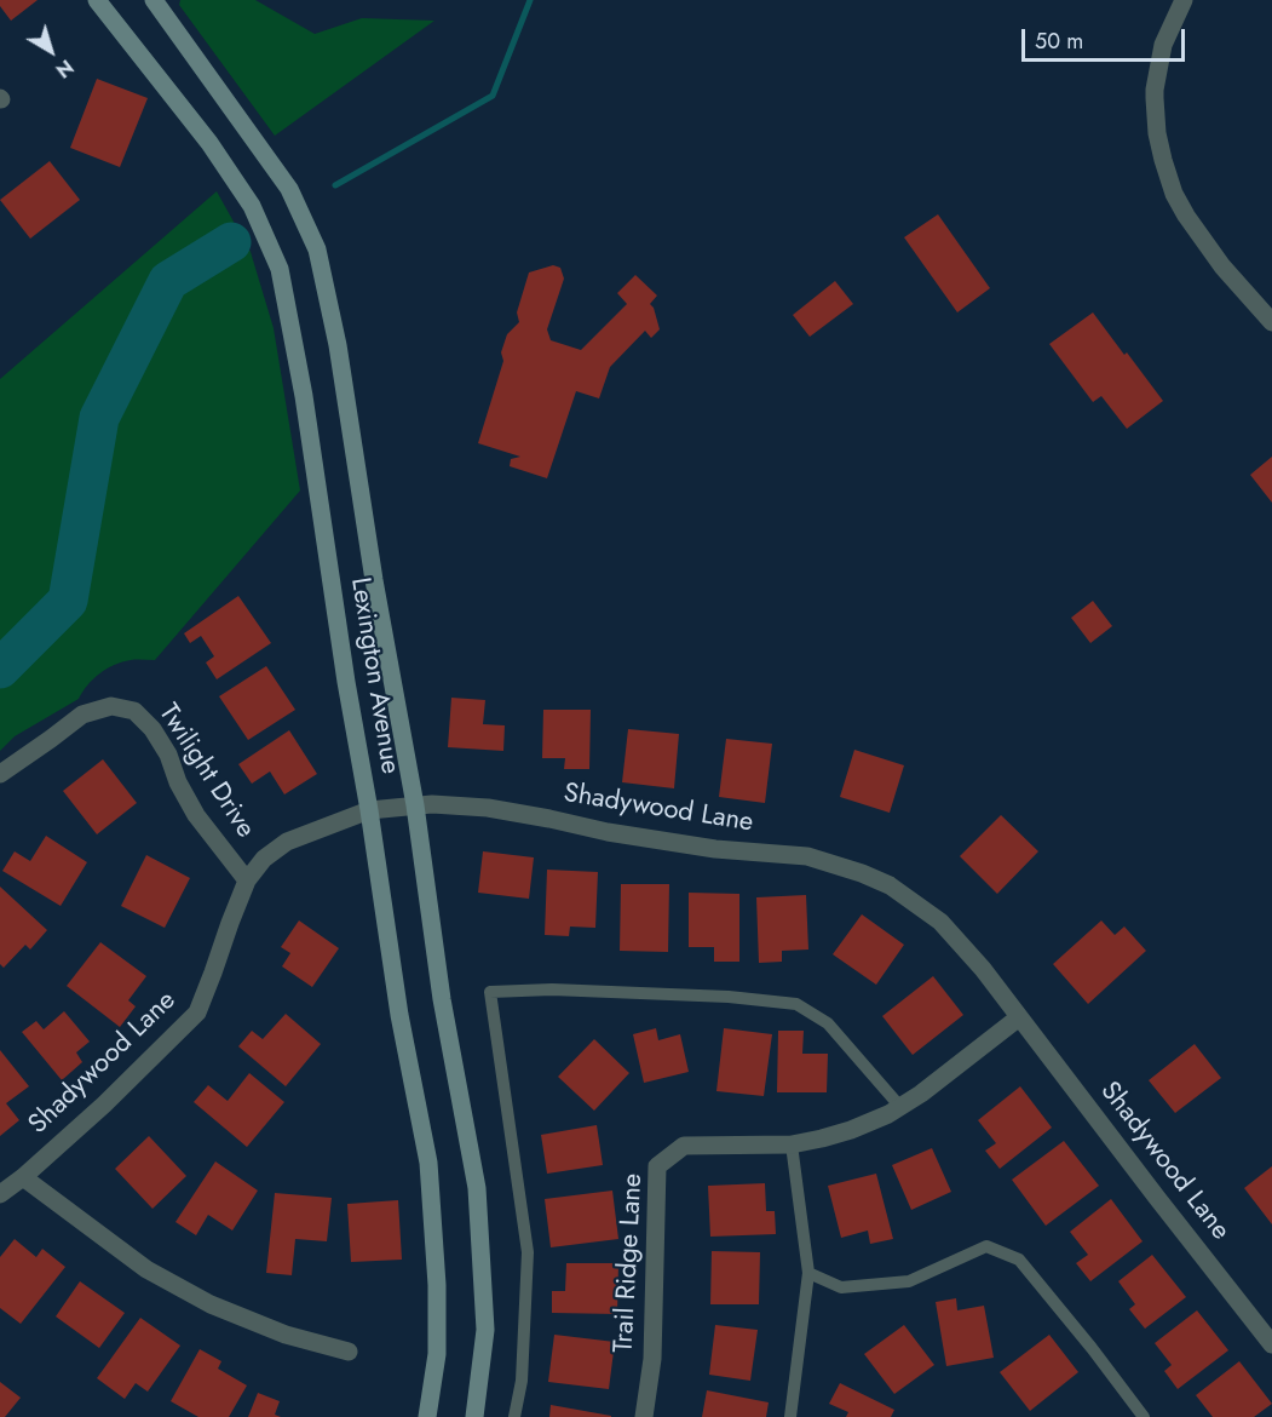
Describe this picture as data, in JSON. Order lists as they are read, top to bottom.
{
  "streets": {
    "street": [
      "Lexington Avenue",
      "Twilight Drive",
      "Shadywood Lane",
      "Trail Ridge Lane"
    ]
  },
  "crossings": [
    ["Lexington Avenue", "Shadywood Lane"],
    ["Twilight Drive", "Shadywood Lane"],
    ["Shadywood Lane", "Trail Ridge Lane"]
  ],
  "scale_bar": "50 m",
  "north": "bottom right"
}
